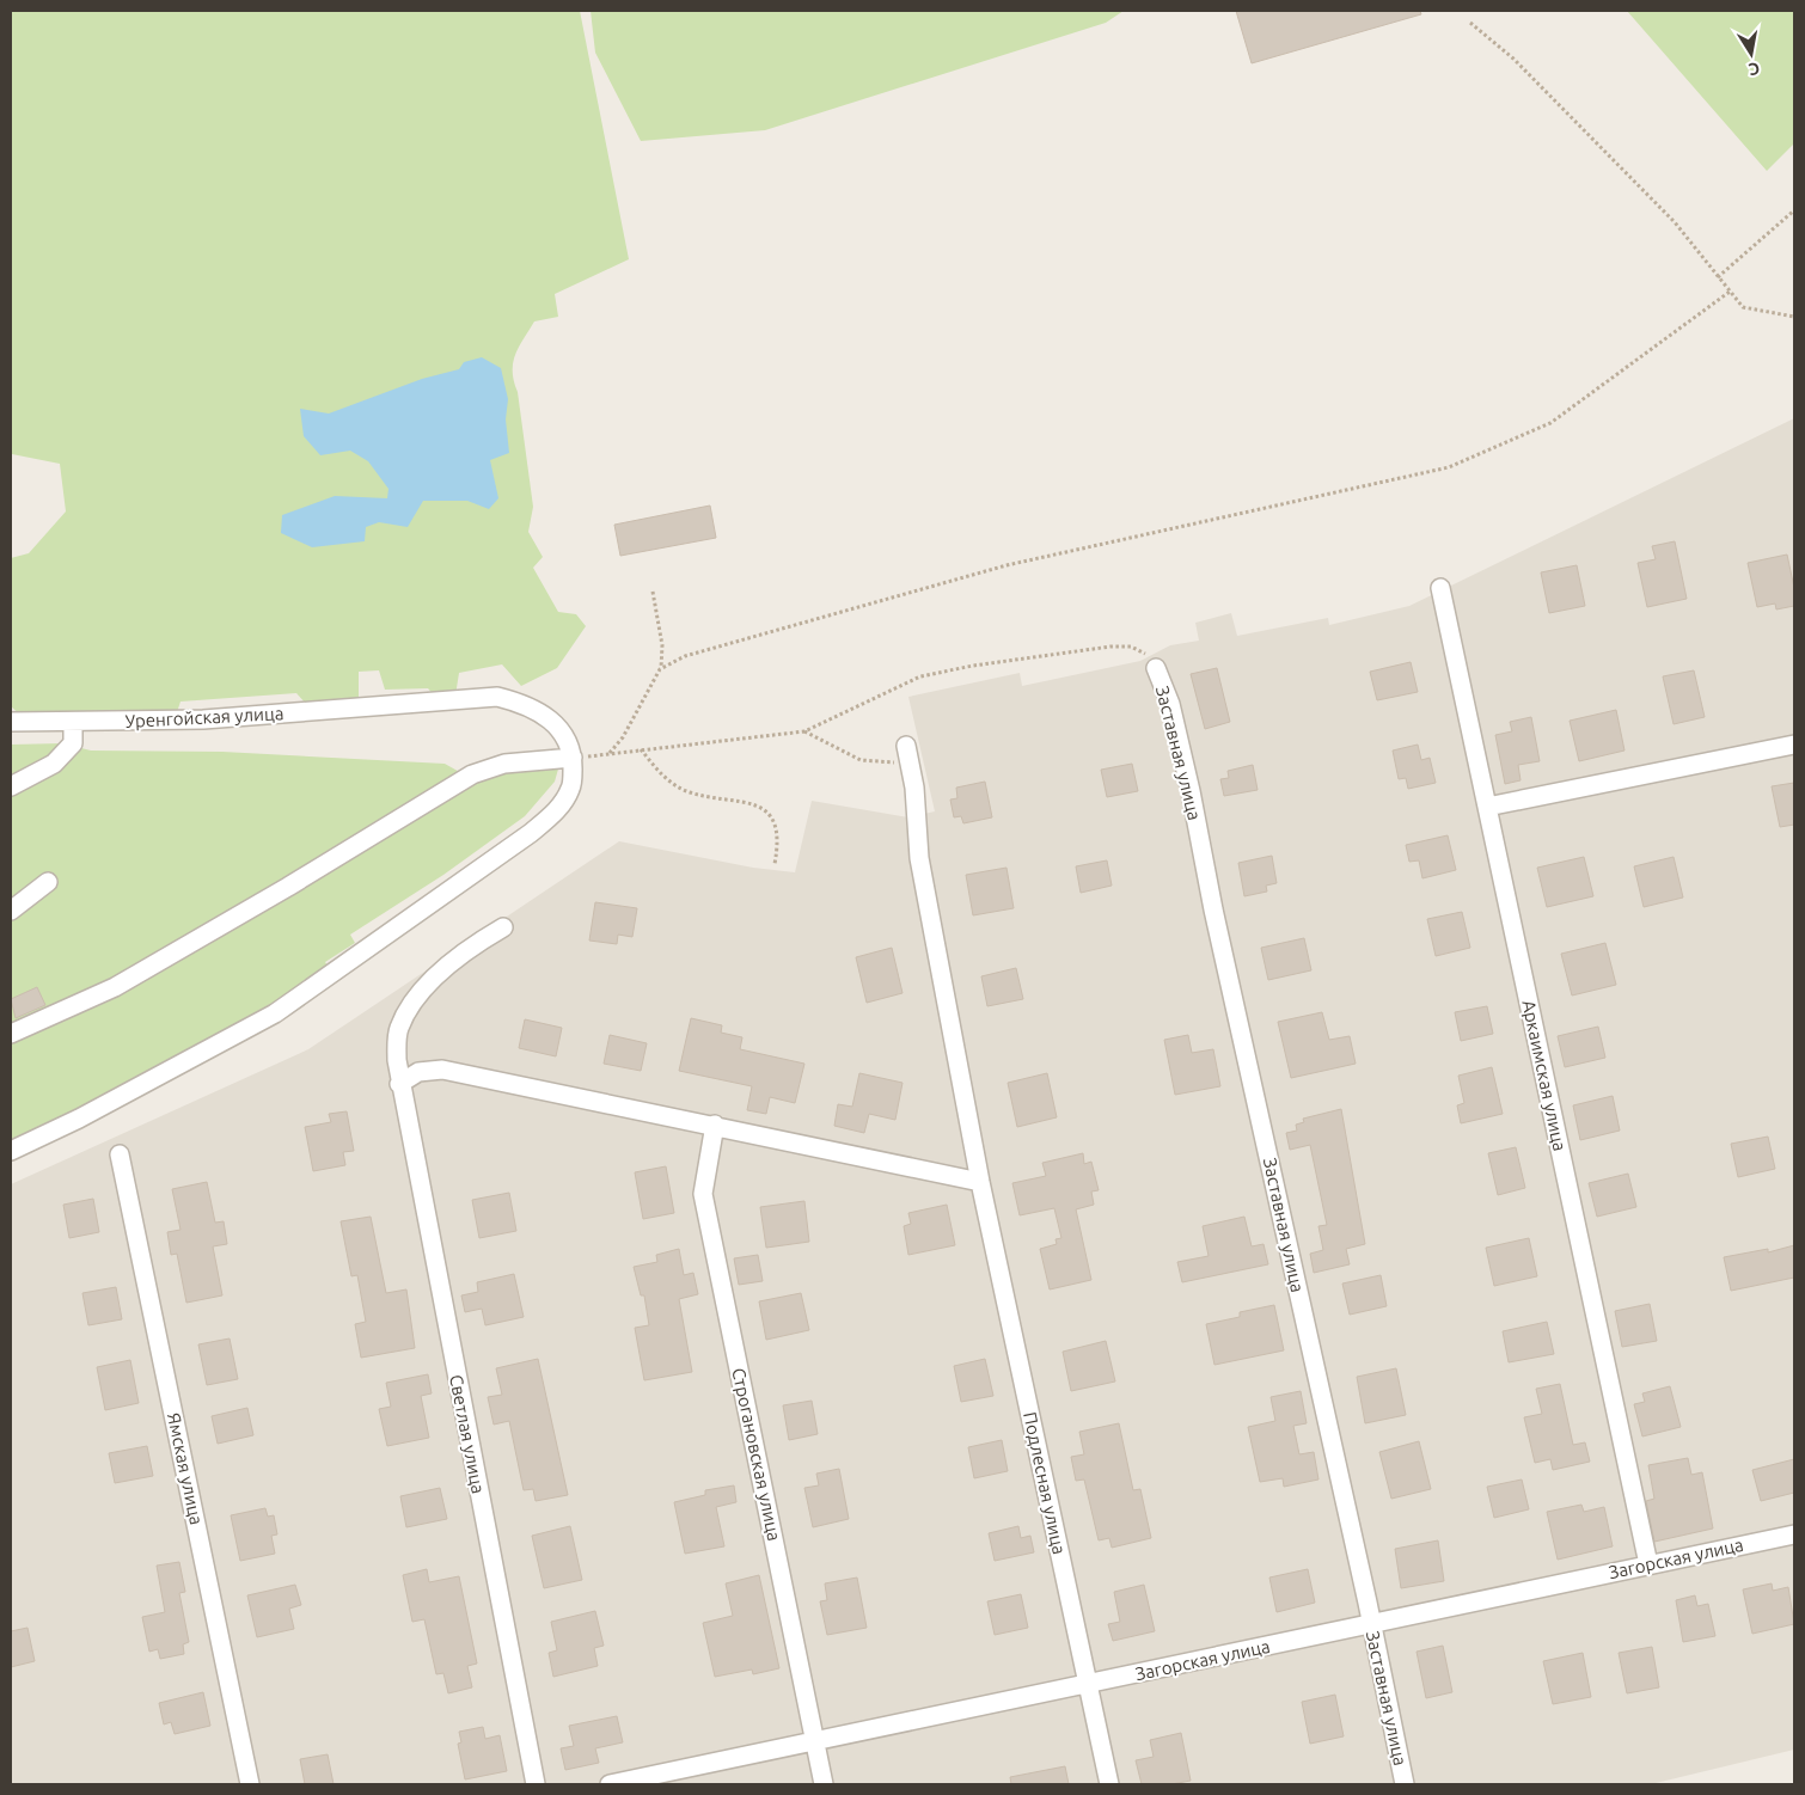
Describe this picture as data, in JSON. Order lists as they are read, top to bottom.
{
  "streets": {
    "street": [
      "Уренгойская улица",
      "Заставная улица",
      "Аркаимская улица",
      "Светлая улица",
      "Строгановская улица",
      "Ямская улица",
      "Подлесная улица",
      "Загорская улица"
    ]
  },
  "crossings": [
    ["Заставная улица", "Загорская улица"],
    ["Аркаимская улица", "Загорская улица"],
    ["Строгановская улица", "Загорская улица"],
    ["Подлесная улица", "Загорская улица"]
  ],
  "north": "bottom"
}
